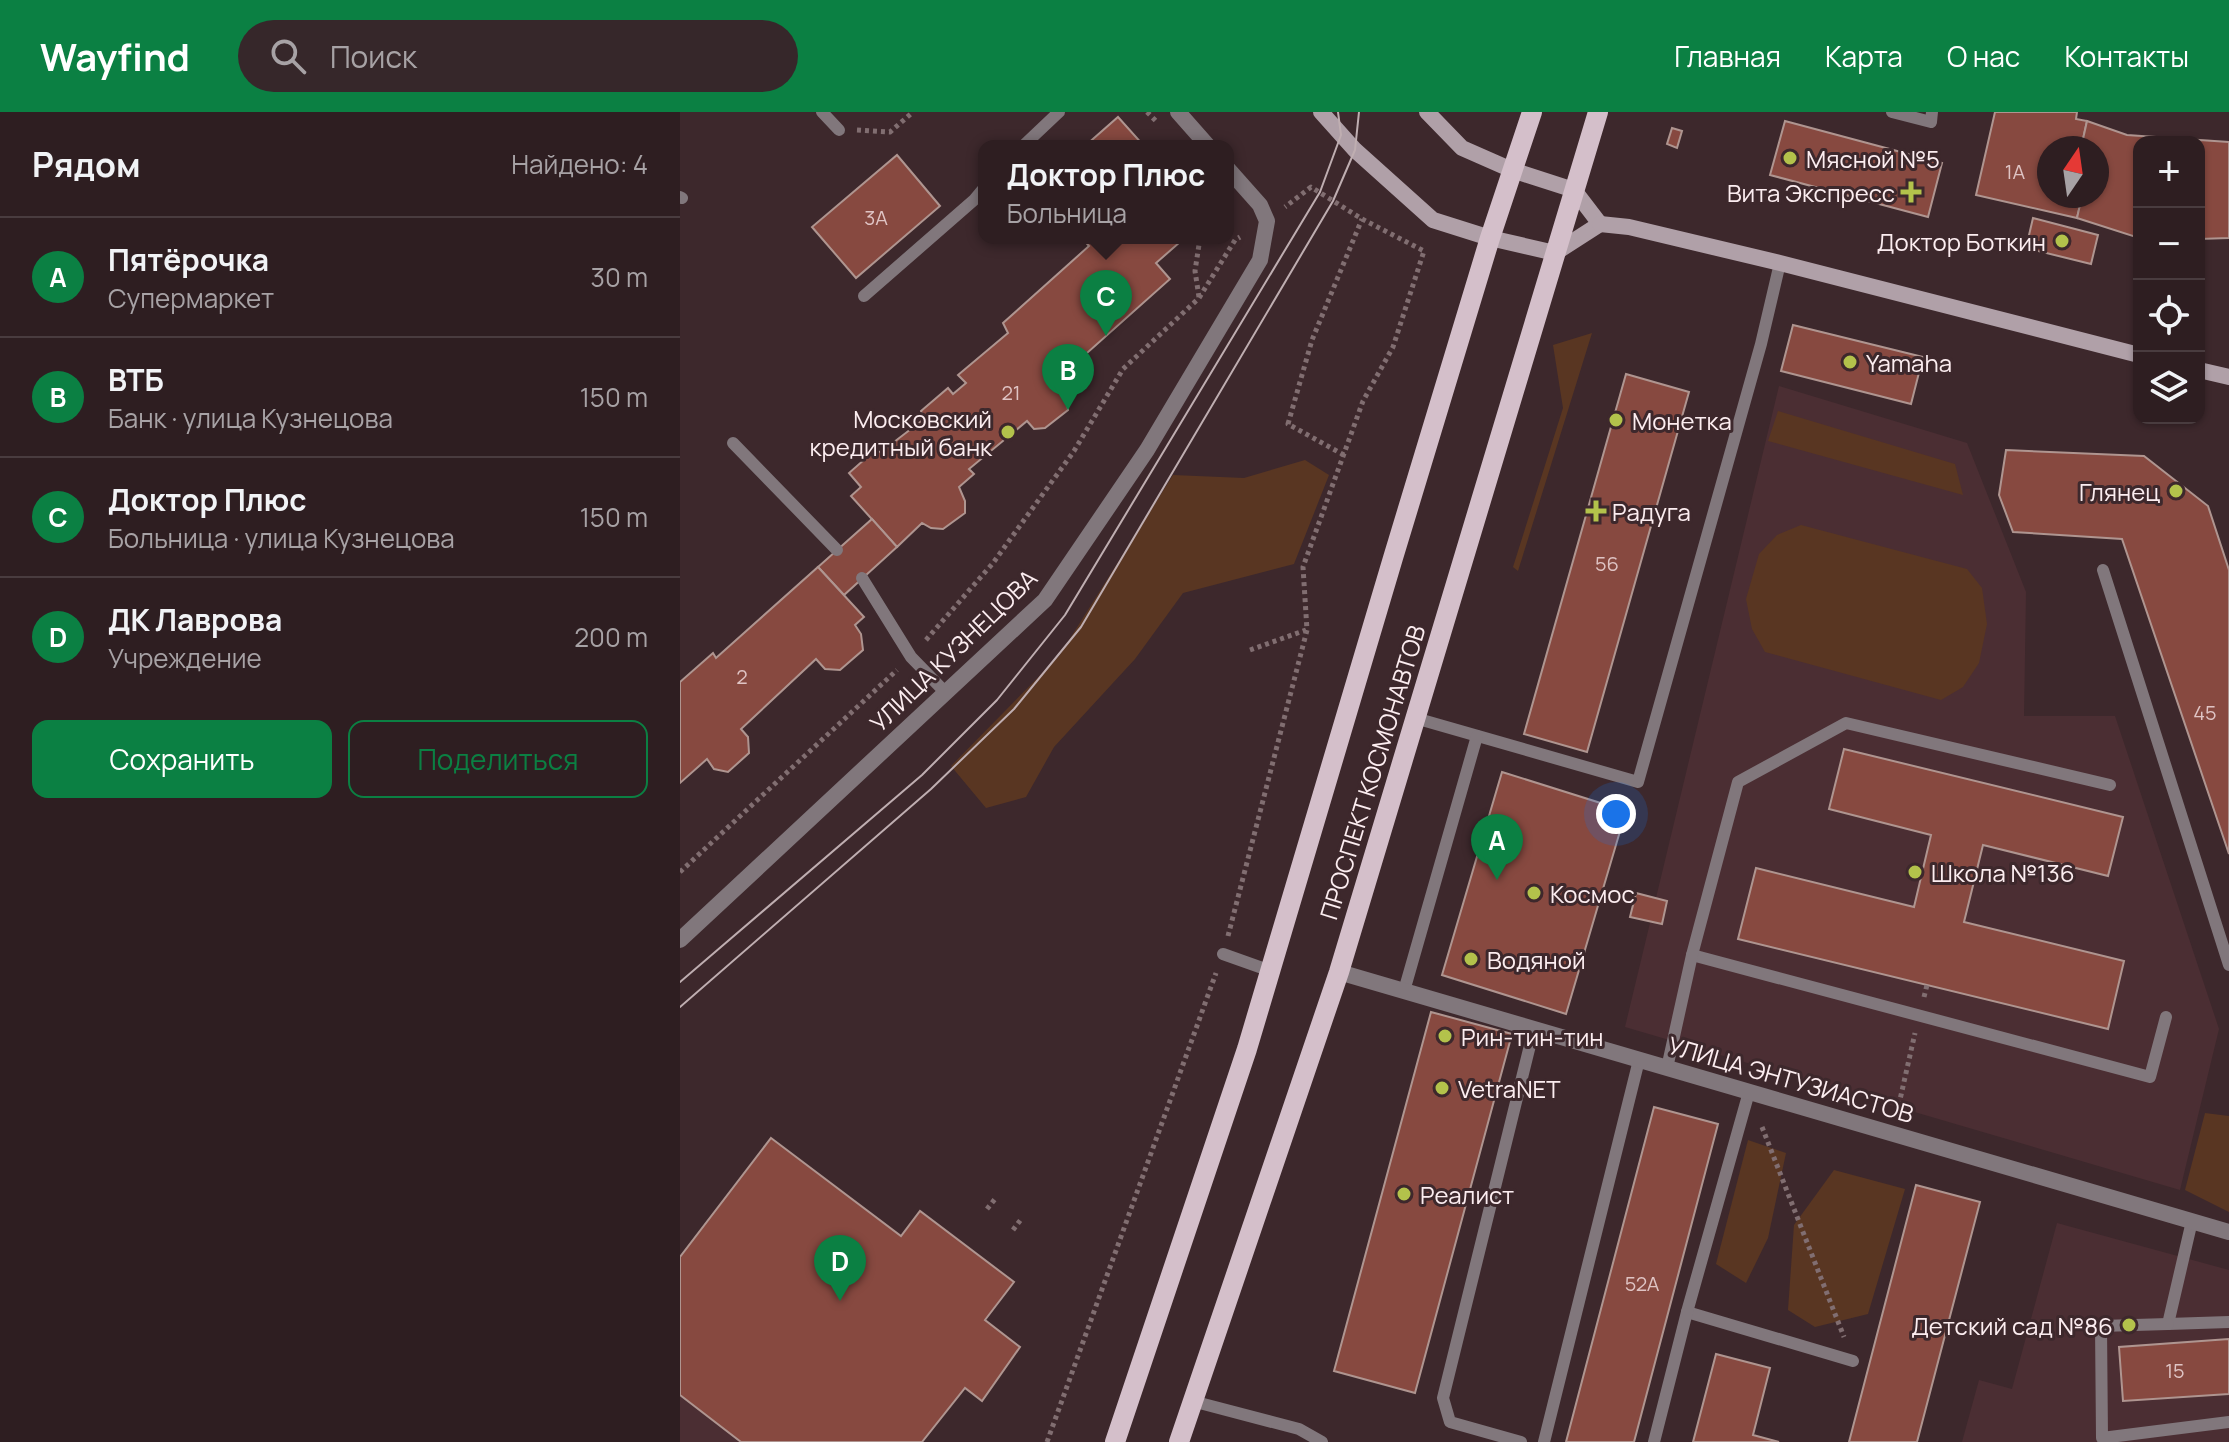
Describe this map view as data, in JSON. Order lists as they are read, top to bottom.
{
  "streets": {
    "main road": ["ПРОСПЕКТ КОСМОНАВТОВ"],
    "street": ["УЛИЦА КУЗНЕЦОВА", "УЛИЦА ЭНТУЗИАСТОВ"]
  },
  "crossings": [
    ["ПРОСПЕКТ КОСМОНАВТОВ", "УЛИЦА ЭНТУЗИАСТОВ"]
  ],
  "places": {
    "other": [
      "Мясной №5",
      "Доктор Боткин",
      "Yamaha",
      "Монетка",
      "Московский кредитный банк",
      "Глянец",
      "Школа №136",
      "Космос",
      "Водяной",
      "Рин-тин-тин",
      "VetraNET",
      "Реалист",
      "Детский сад №86"
    ],
    "health": ["Вита Экспресс", "Радуга"]
  },
  "house_numbers": [
    "1А",
    "3А",
    "21",
    "56",
    "2",
    "45",
    "52А",
    "15"
  ],
  "north": "top",
  "page": {
    "header": "Wayfind",
    "search": "Поиск",
    "nav": [
      "Главная",
      "Карта",
      "О нас",
      "Контакты"
    ],
    "heading": ["Рядом", "Найдено: 4"],
    "map_buttons": ["+", "−"],
    "popup": ["Доктор Плюс", "Больница"],
    "list": [
      {
        "mark": "A",
        "name": "Пятёрочка",
        "note": "Супермаркет",
        "value": "30 m"
      },
      {
        "mark": "B",
        "name": "ВТБ",
        "note": "Банк · улица Кузнецова",
        "value": "150 m"
      },
      {
        "mark": "C",
        "name": "Доктор Плюс",
        "note": "Больница · улица Кузнецова",
        "value": "150 m"
      },
      {
        "mark": "D",
        "name": "ДК Лаврова",
        "note": "Учреждение",
        "value": "200 m"
      }
    ],
    "pins": [
      "C",
      "B",
      "A",
      "D"
    ],
    "buttons": ["Сохранить", "Поделиться"]
  }
}
